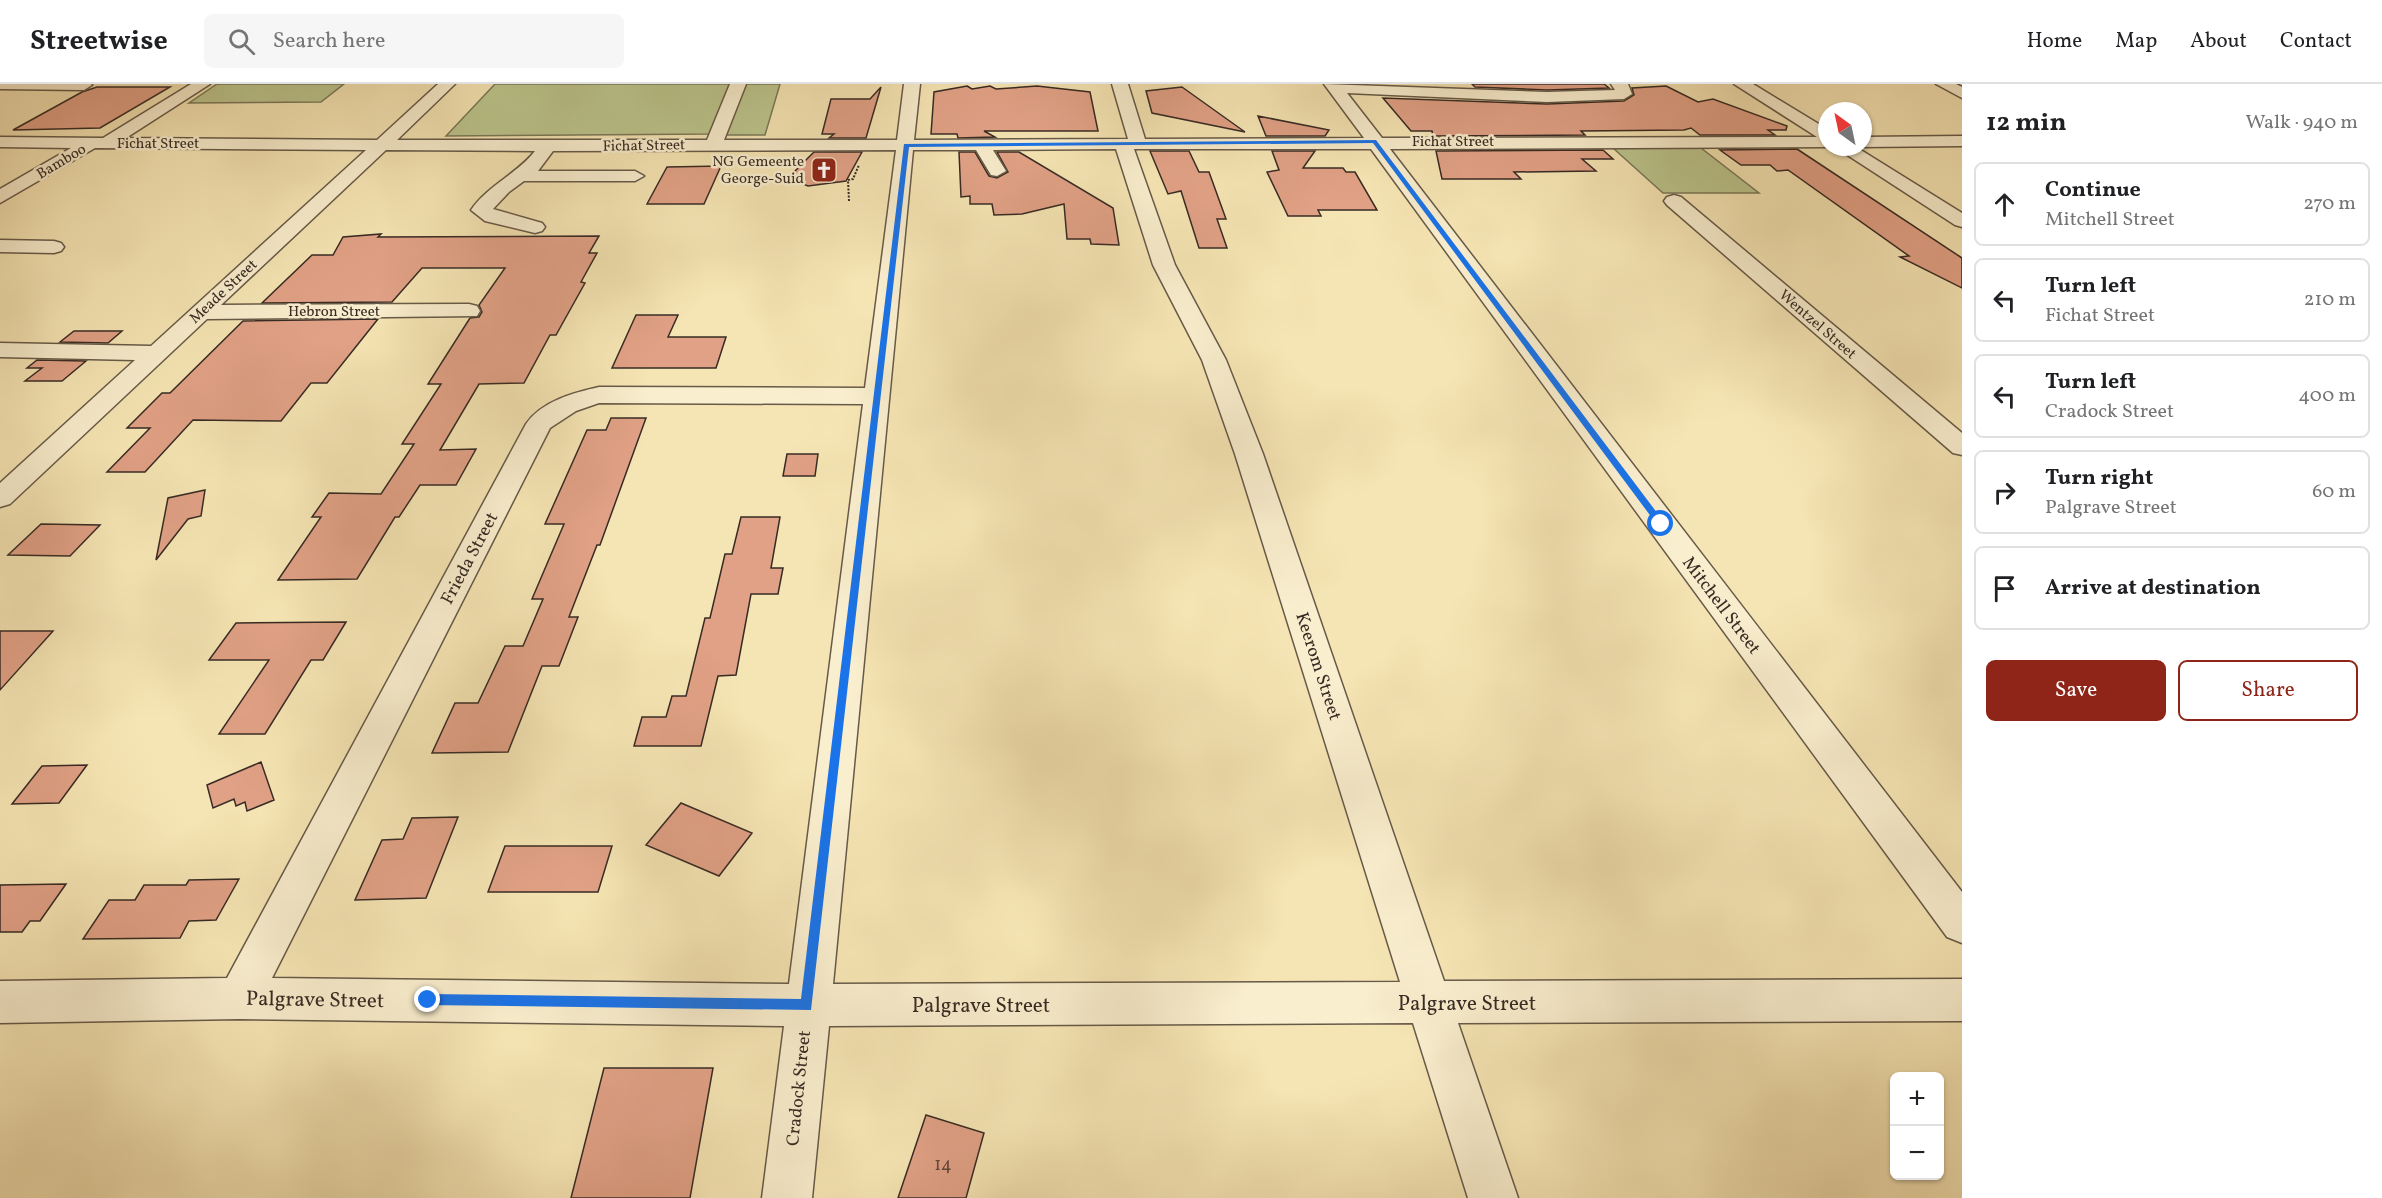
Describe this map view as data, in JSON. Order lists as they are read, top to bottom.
{
  "streets": {
    "street": [
      "Fichat Street",
      "Bamboo",
      "Meade Street",
      "Hebron Street",
      "Wentzel Street",
      "Frieda Street",
      "Mitchell Street",
      "Keerom Street",
      "Palgrave Street",
      "Cradock Street"
    ]
  },
  "crossings": [
    ["Fichat Street", "Bamboo"],
    ["Fichat Street", "Meade Street"],
    ["Fichat Street", "Mitchell Street"],
    ["Fichat Street", "Keerom Street"],
    ["Fichat Street", "Cradock Street"],
    ["Meade Street", "Hebron Street"],
    ["Frieda Street", "Palgrave Street"],
    ["Frieda Street", "Cradock Street"],
    ["Keerom Street", "Palgrave Street"],
    ["Palgrave Street", "Cradock Street"]
  ],
  "places": {
    "church": ["NG Gemeente George-Suid"]
  },
  "house_numbers": ["14"],
  "north": "top left",
  "page": {
    "header": "Streetwise",
    "search": "Search here",
    "nav": [
      "Home",
      "Map",
      "About",
      "Contact"
    ],
    "heading": ["12 min", "Walk · 940 m"],
    "list": [
      ["Continue", "Mitchell Street", "270 m"],
      ["Turn left", "Fichat Street", "210 m"],
      ["Turn left", "Cradock Street", "400 m"],
      ["Turn right", "Palgrave Street", "60 m"],
      "Arrive at destination"
    ],
    "buttons": ["Save", "Share"],
    "map_buttons": ["+", "−"]
  }
}
